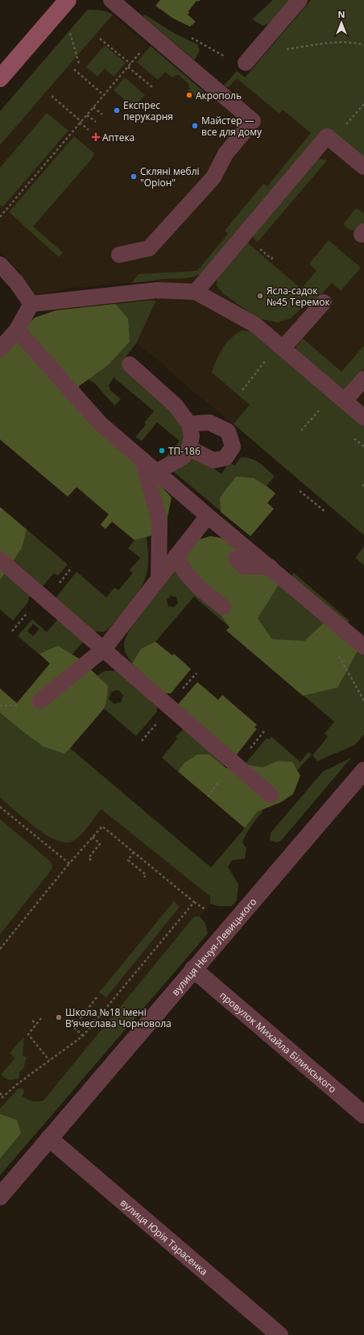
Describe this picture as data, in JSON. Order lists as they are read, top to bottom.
{
  "streets": {
    "street": ["вулиця Нечуя-Левицького", "провулок Михайла Білинського", "вулиця Юрія Тарасенка"]
  },
  "crossings": [
    ["вулиця Нечуя-Левицького", "провулок Михайла Білинського"],
    ["вулиця Нечуя-Левицького", "вулиця Юрія Тарасенка"]
  ],
  "places": {
    "other": [
      "Акрополь",
      "Експрес перукарня",
      "Майстер — все для дому",
      "Скляні меблі \"Оріон\"",
      "Ясла-садок №45 Теремок",
      "ТП-186",
      "Школа №18 імені В’ячеслава Чорновола"
    ],
    "health": ["Аптека"]
  },
  "north": "top"
}
